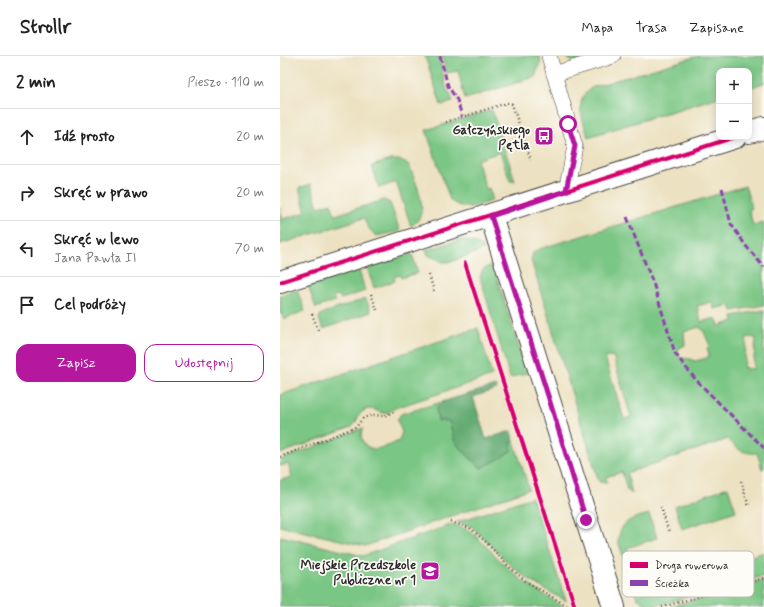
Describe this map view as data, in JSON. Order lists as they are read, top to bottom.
{
  "places": {
    "bus stop": ["Gałczyńskiego Pętla"],
    "school or university": ["Miejskie Przedszkole Publiczne nr 1"]
  },
  "legend": ["Droga rowerowa", "Ścieżka"],
  "page": {
    "header": "Strollr",
    "nav": ["Mapa", "Trasa", "Zapisane"],
    "heading": ["2 min", "Pieszo · 110 m"],
    "map_buttons": ["+", "−"],
    "list": [
      ["Idź prosto", "20 m"],
      ["Skręć w prawo", "20 m"],
      ["Skręć w lewo", "Jana Pawła II", "70 m"],
      "Cel podróży"
    ],
    "buttons": ["Zapisz", "Udostępnij"]
  }
}
